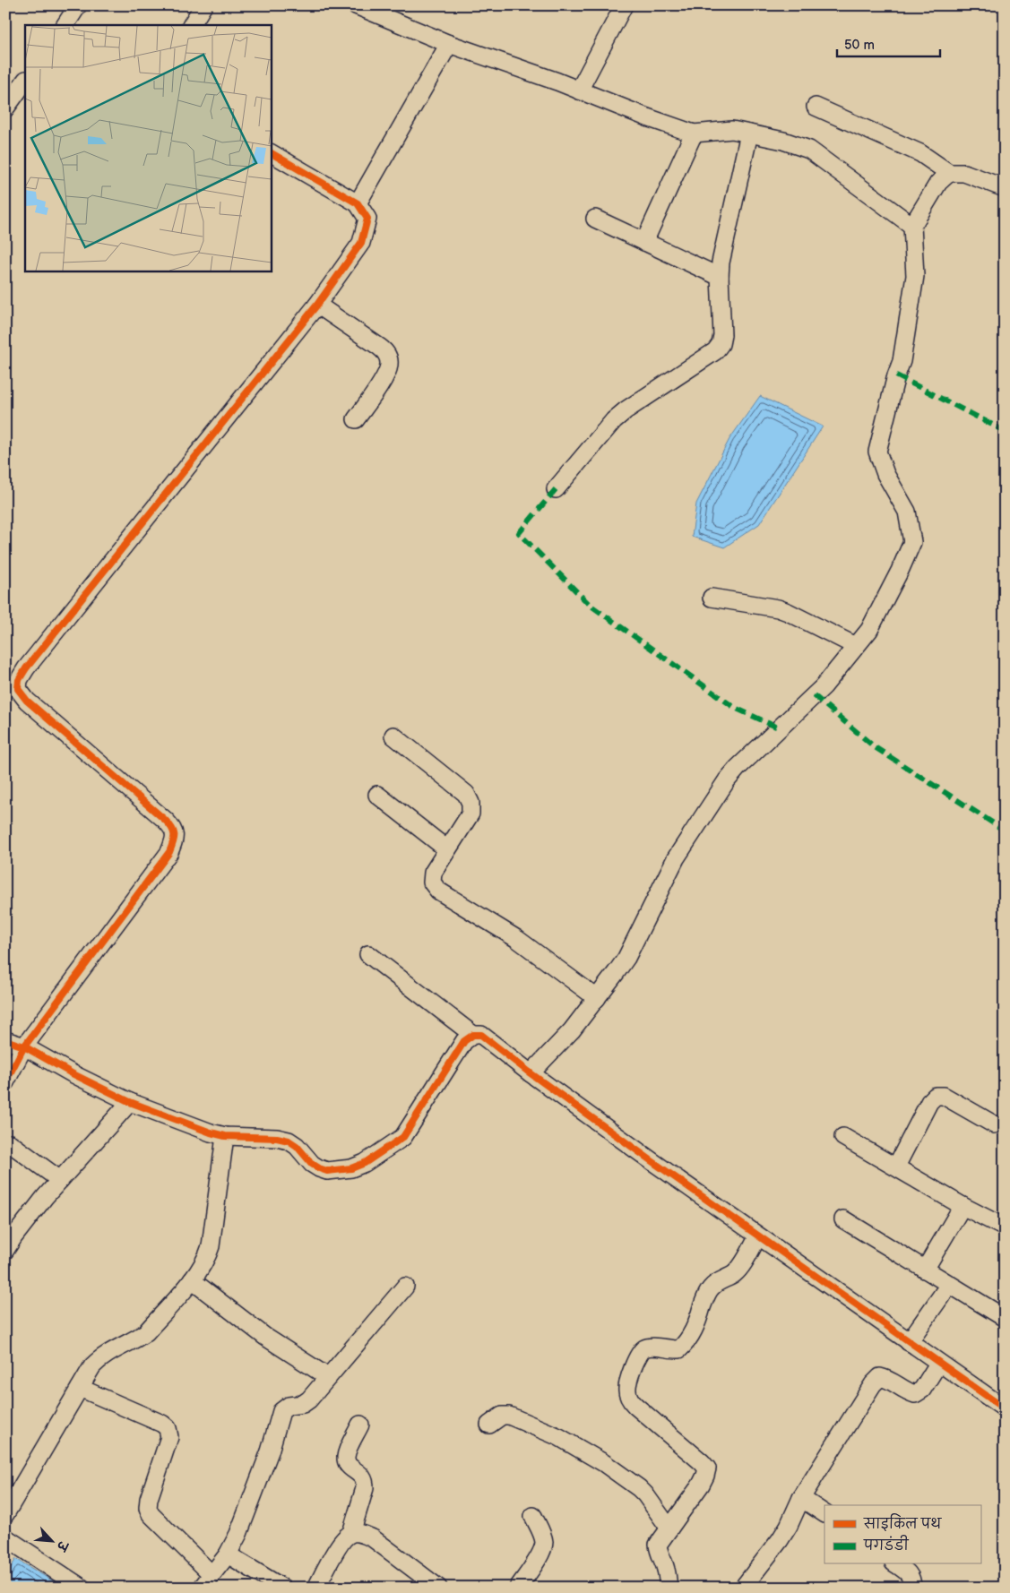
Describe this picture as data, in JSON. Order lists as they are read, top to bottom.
{
  "legend": ["साइकिल पथ", "पगडंडी"],
  "scale_bar": "50 m",
  "north": "bottom right"
}
